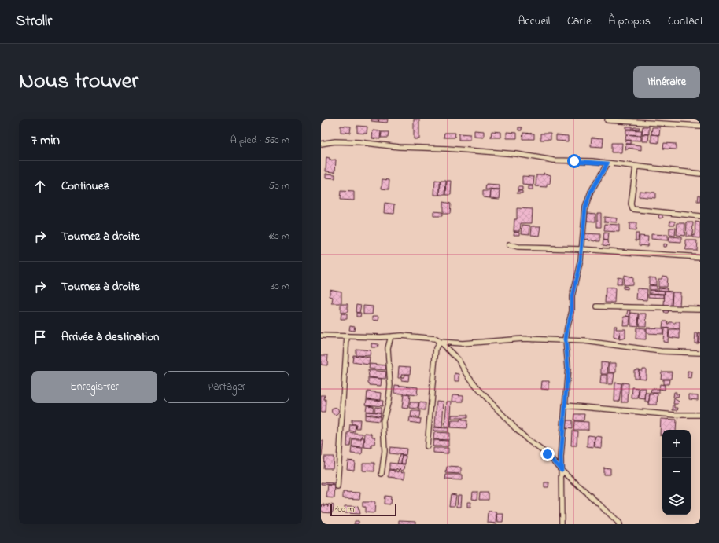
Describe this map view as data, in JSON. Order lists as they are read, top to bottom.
{
  "scale_bar": "100 m",
  "page": {
    "header": "Strollr",
    "nav": [
      "Accueil",
      "Carte",
      "À propos",
      "Contact"
    ],
    "title": "Nous trouver",
    "buttons": [
      "Itinéraire",
      ["Enregistrer", "Partager"]
    ],
    "heading": ["7 min", "À pied · 560 m"],
    "list": [
      ["Continuez", "50 m"],
      ["Tournez à droite", "480 m"],
      ["Tournez à droite", "30 m"],
      "Arrivée à destination"
    ],
    "map_buttons": ["+", "−"],
    "scale": "100 m"
  }
}
